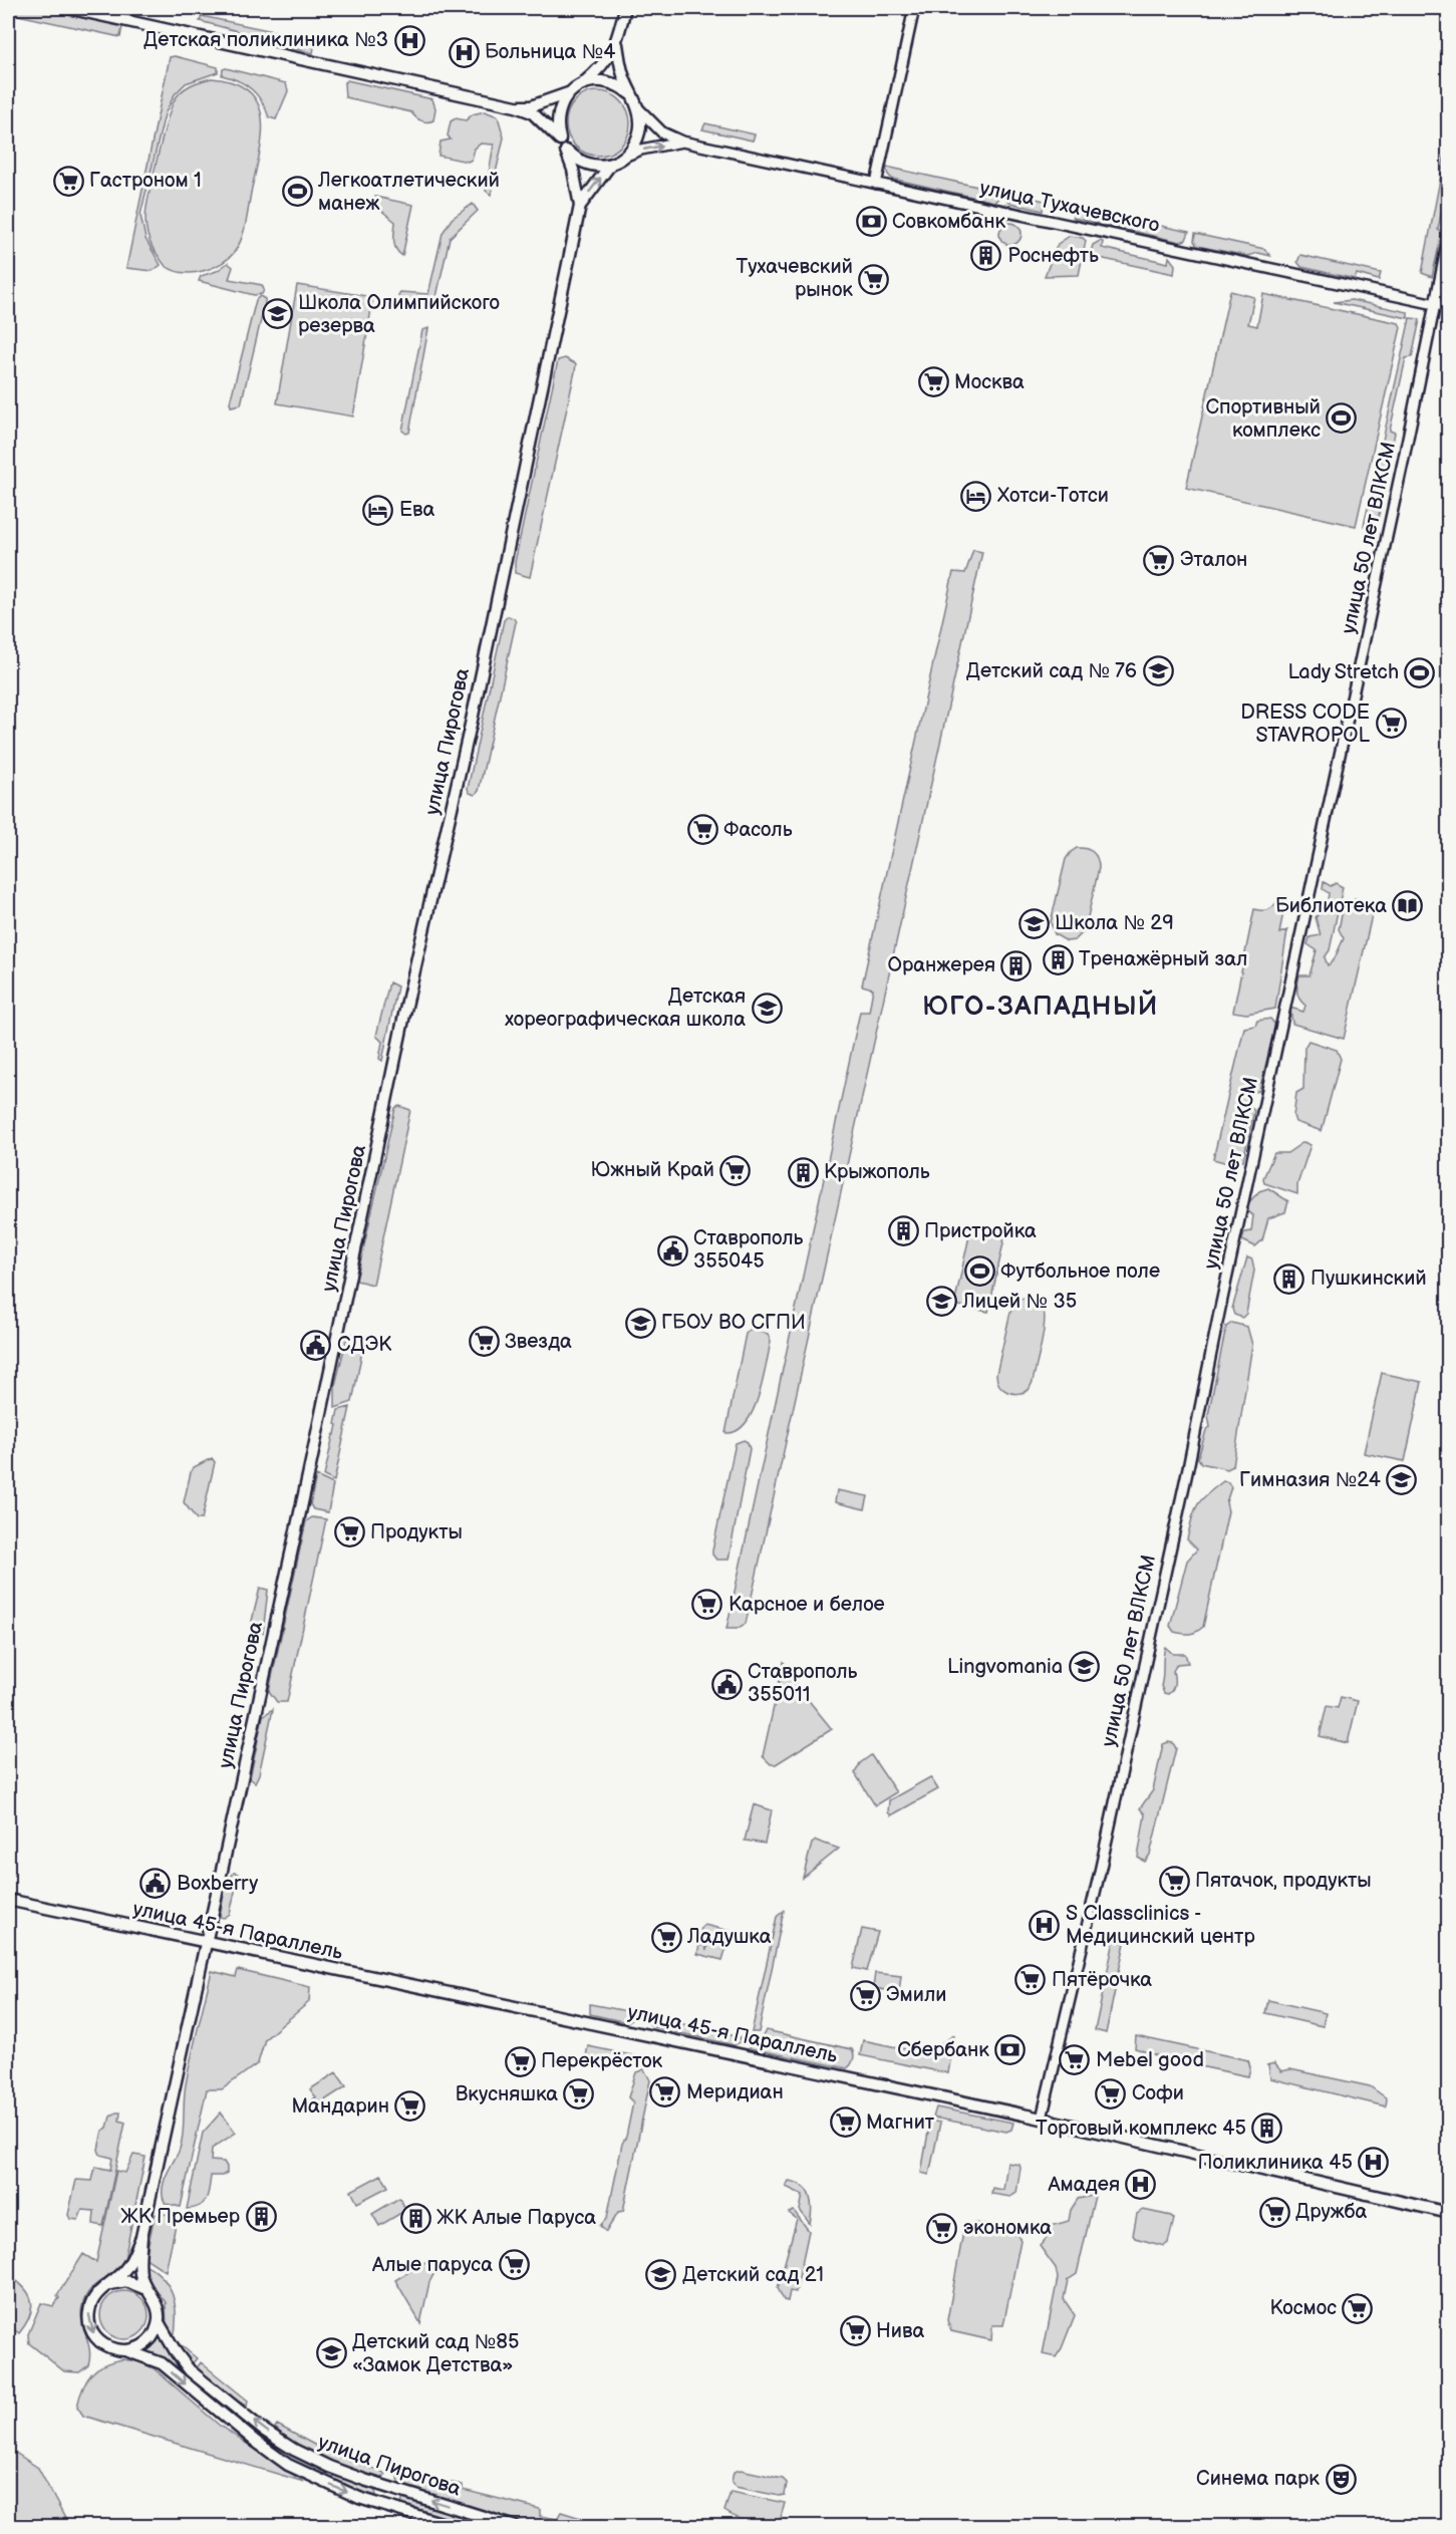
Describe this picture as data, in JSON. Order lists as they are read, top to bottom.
{
  "streets": {
    "main road": ["улица Пирогова", "улица 45-я Параллель"],
    "street": ["улица Тухачевского", "улица 50 лет ВЛКСМ"]
  },
  "crossings": [
    ["улица Тухачевского", "улица 50 лет ВЛКСМ"],
    ["улица Тухачевского", "улица Пирогова"],
    ["улица 50 лет ВЛКСМ", "улица 45-я Параллель"],
    ["улица Пирогова", "улица 45-я Параллель"]
  ],
  "districts": ["ЮГО-ЗАПАДНЫЙ"],
  "places": {
    "hospital": [
      "Детская поликлиника №3",
      "Больница №4",
      "S Classclinics - Медицинский центр",
      "Поликлиника 45",
      "Амадея"
    ],
    "supermarket": [
      "Гастроном 1",
      "Тухачевский рынок",
      "Москва",
      "Эталон",
      "DRESS CODE STAVROPOL",
      "Фасоль",
      "Южный Край",
      "Звезда",
      "Продукты",
      "Карсное и белое",
      "Пятачок, продукты",
      "Ладушка",
      "Пятёрочка",
      "Эмили",
      "Mebel good",
      "Перекрёсток",
      "Меридиан",
      "Софи",
      "Вкусняшка",
      "Мандарин",
      "Магнит",
      "Дружба",
      "экономка",
      "Алые паруса",
      "Космос",
      "Нива"
    ],
    "sports": [
      "Легкоатлетический манеж",
      "Спортивный комплекс",
      "Lady Stretch",
      "Футбольное поле"
    ],
    "bank": ["Совкомбанк", "Сбербанк"],
    "building": [
      "Роснефть",
      "Тренажёрный зал",
      "Оранжерея",
      "Крыжополь",
      "Пристройка",
      "Пушкинский",
      "Торговый комплекс 45",
      "ЖК Премьер",
      "ЖК Алые Паруса"
    ],
    "school or university": [
      "Школа Олимпийского резерва",
      "Детский сад № 76",
      "Школа № 29",
      "Детская хореографическая школа",
      "Лицей № 35",
      "ГБОУ ВО СГПИ",
      "Гимназия №24",
      "Lingvomania",
      "Детский сад 21",
      "Детский сад №85 «Замок Детства»"
    ],
    "hotel": ["Хотси-Тотси", "Ева"],
    "library": ["Библиотека"],
    "public building": [
      "Ставрополь 355045",
      "СДЭК",
      "Ставрополь 355011",
      "Boxberry"
    ],
    "theatre": ["Синема парк"]
  }
}
